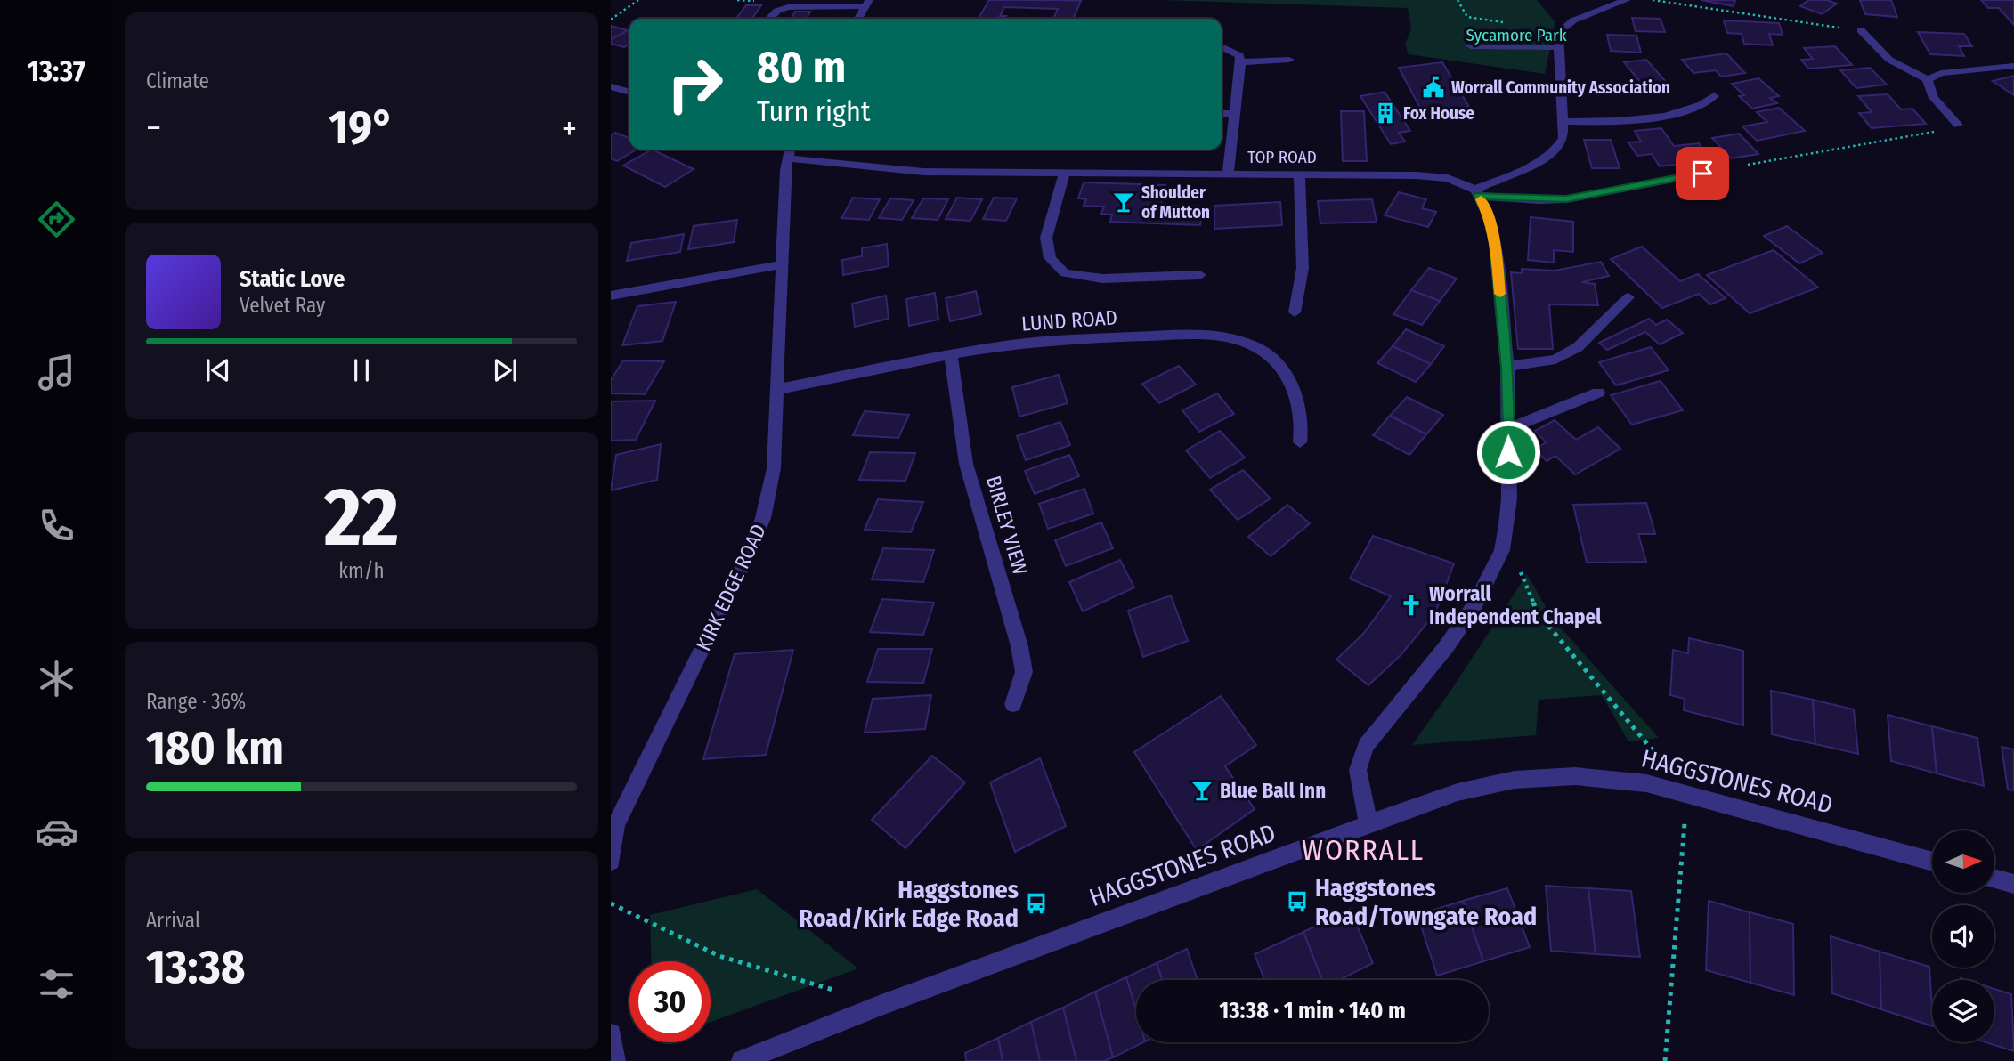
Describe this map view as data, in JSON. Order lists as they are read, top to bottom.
{
  "streets": {
    "street": [
      "TOP ROAD",
      "LUND ROAD",
      "BIRLEY VIEW",
      "KIRK EDGE ROAD",
      "HAGGSTONES ROAD"
    ]
  },
  "crossings": [
    ["TOP ROAD", "KIRK EDGE ROAD"],
    ["LUND ROAD", "BIRLEY VIEW"],
    ["LUND ROAD", "KIRK EDGE ROAD"]
  ],
  "districts": ["WORRALL"],
  "parks": ["Sycamore Park"],
  "places": {
    "public building": ["Worrall Community Association"],
    "building": ["Fox House"],
    "bar": ["Shoulder of Mutton", "Blue Ball Inn"],
    "church": ["Worrall Independent Chapel"],
    "bus stop": ["Haggstones Road/Towngate Road", "Haggstones Road/Kirk Edge Road"]
  },
  "north": "right",
  "page": {
    "tabs": "13:37",
    "tile": [
      "Climate",
      ["22", "km/h"],
      ["Range · 36%", "180 km"],
      ["Arrival", "13:38"]
    ],
    "turn": ["80 m", "Turn right"],
    "heat": ["−", "19°", "+"],
    "song": ["Static Love", "Velvet Ray"],
    "limit": "30",
    "trip": "13:38 · 1 min · 140 m"
  }
}
